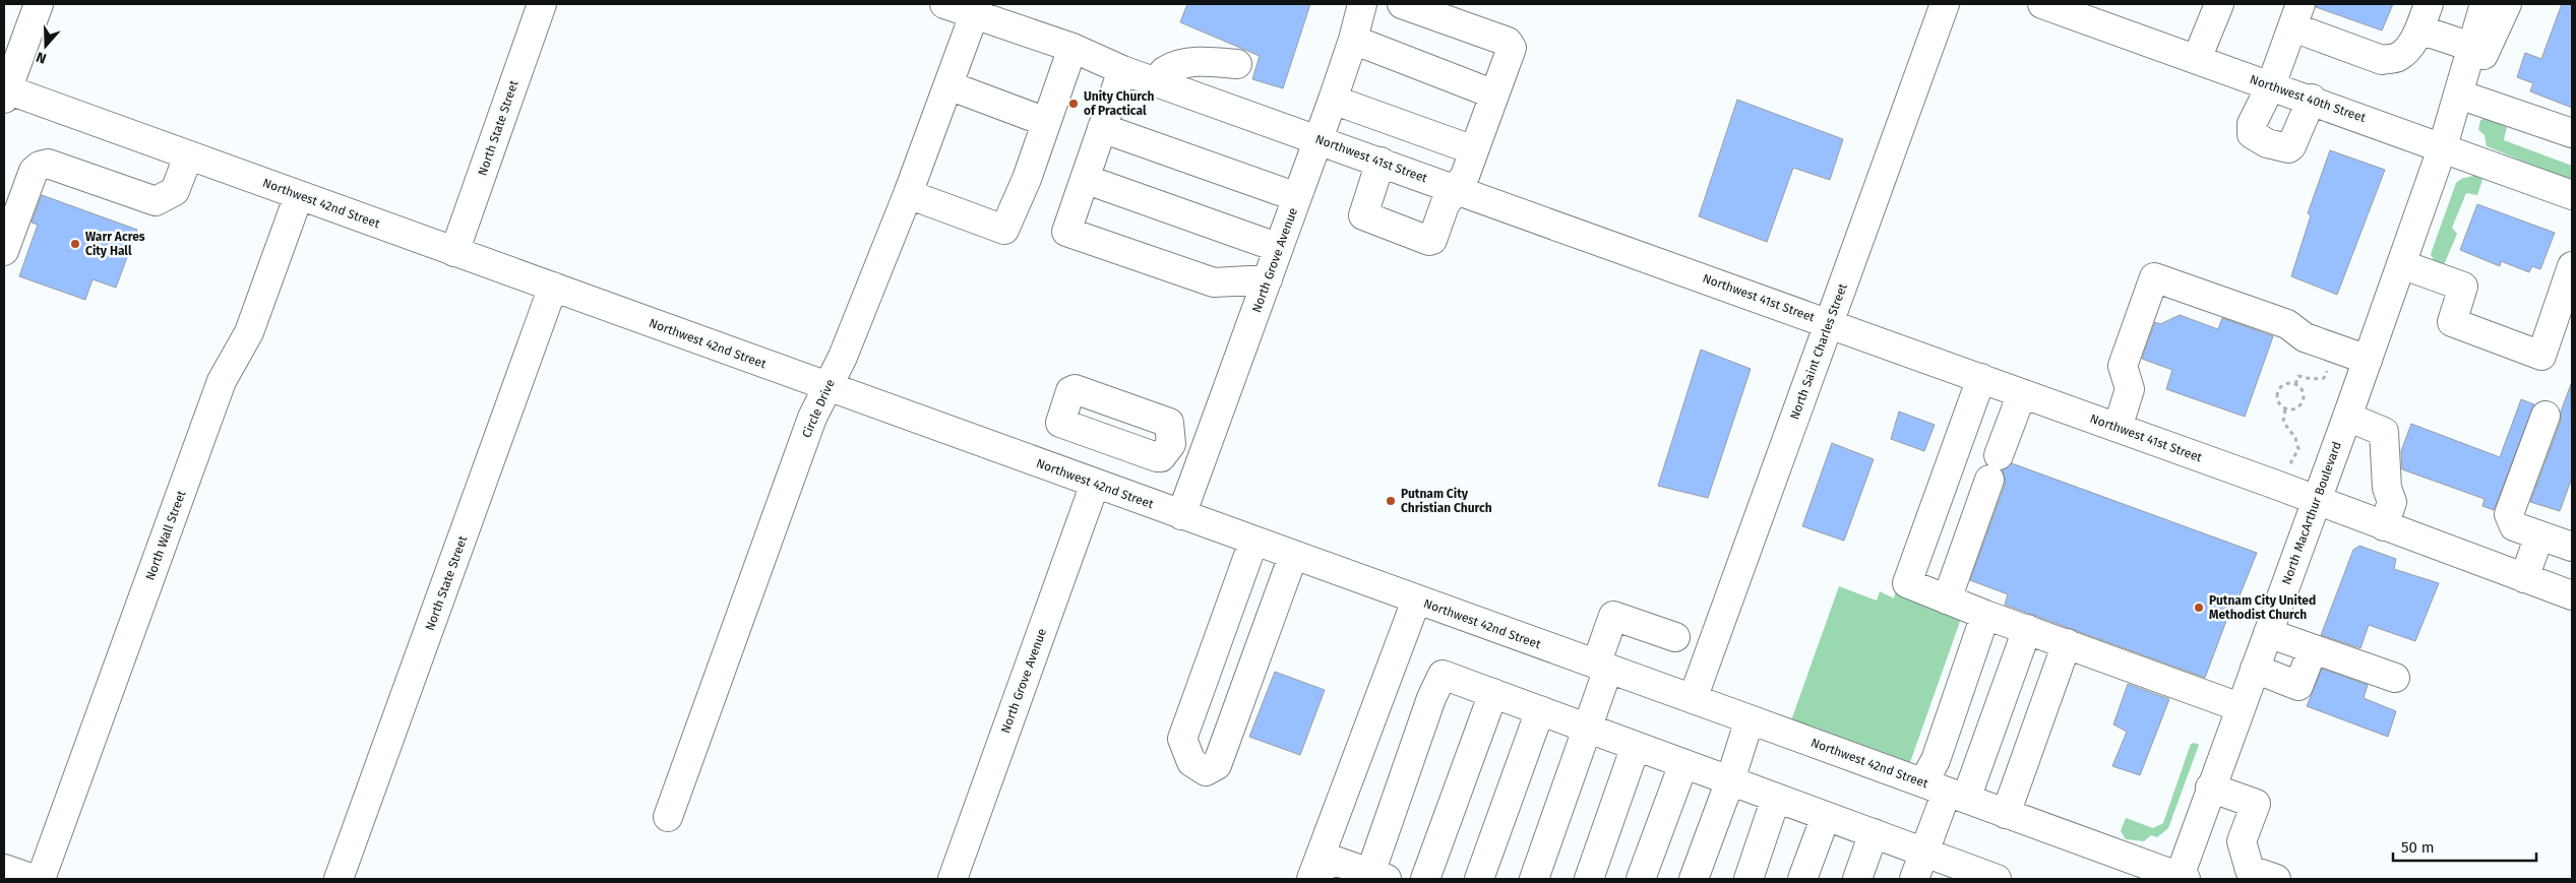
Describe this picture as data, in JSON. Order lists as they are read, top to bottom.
{
  "streets": {
    "street": [
      "Northwest 40th Street",
      "North State Street",
      "Northwest 41st Street",
      "Northwest 42nd Street",
      "North Grove Avenue",
      "North Saint Charles Street",
      "Circle Drive",
      "North MacArthur Boulevard",
      "North Wall Street"
    ]
  },
  "crossings": [
    ["Northwest 40th Street", "North MacArthur Boulevard"],
    ["North State Street", "Northwest 42nd Street"],
    ["Northwest 41st Street", "North Grove Avenue"],
    ["Northwest 41st Street", "North Saint Charles Street"],
    ["Northwest 41st Street", "Circle Drive"],
    ["Northwest 41st Street", "North MacArthur Boulevard"],
    ["Northwest 42nd Street", "North Grove Avenue"],
    ["Northwest 42nd Street", "North Saint Charles Street"],
    ["Northwest 42nd Street", "Circle Drive"],
    ["Northwest 42nd Street", "North MacArthur Boulevard"],
    ["Northwest 42nd Street", "North Wall Street"]
  ],
  "places": [
    "Unity Church of Practical",
    "Warr Acres City Hall",
    "Putnam City Christian Church",
    "Putnam City United Methodist Church"
  ],
  "scale_bar": "50 m",
  "north": "bottom"
}
